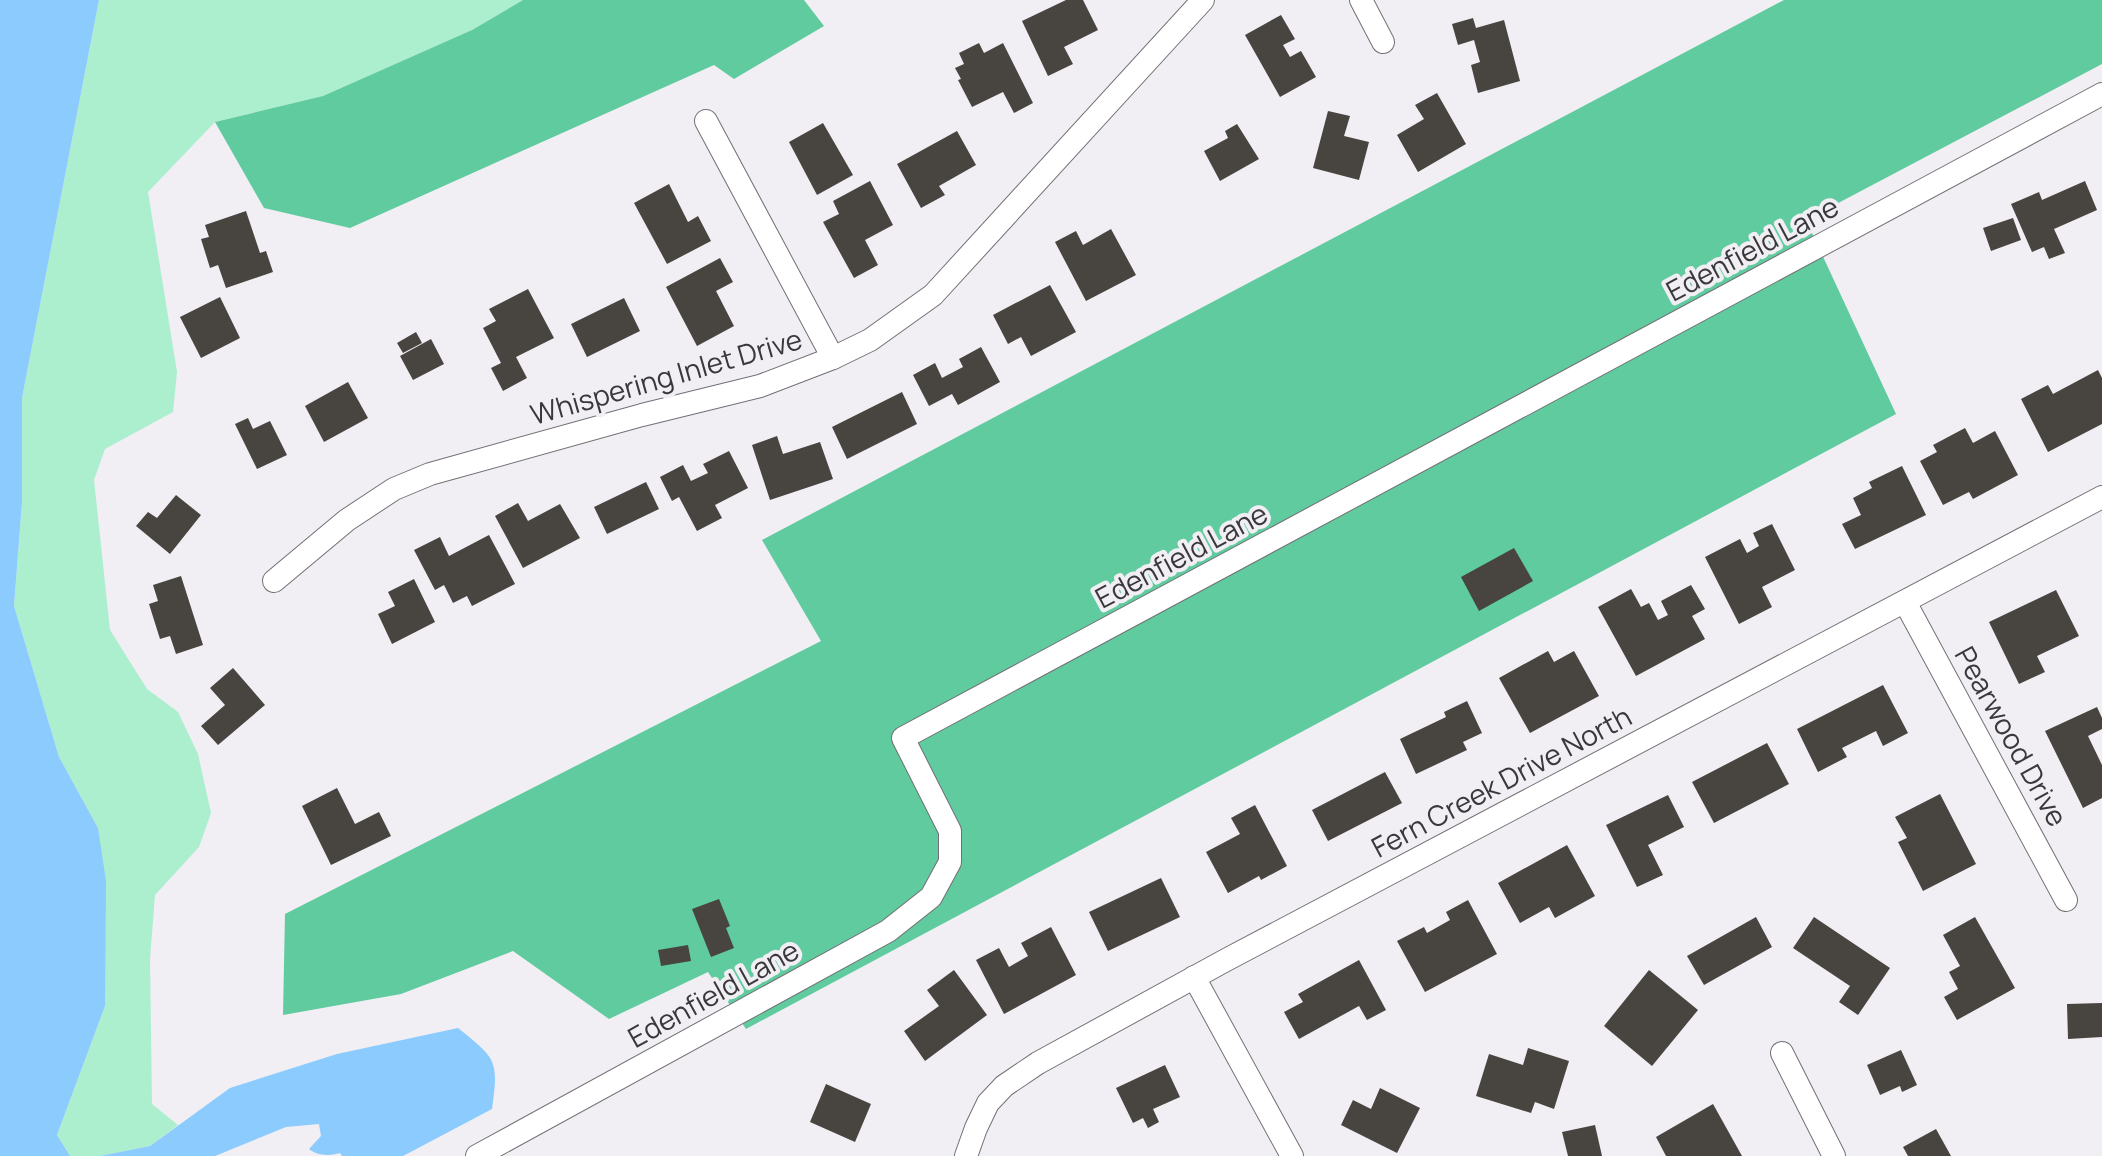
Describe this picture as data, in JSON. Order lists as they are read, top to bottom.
{
  "streets": {
    "street": [
      "Edenfield Lane",
      "Whispering Inlet Drive",
      "Pearwood Drive",
      "Fern Creek Drive North"
    ]
  },
  "crossings": [
    ["Pearwood Drive", "Fern Creek Drive North"]
  ]
}
